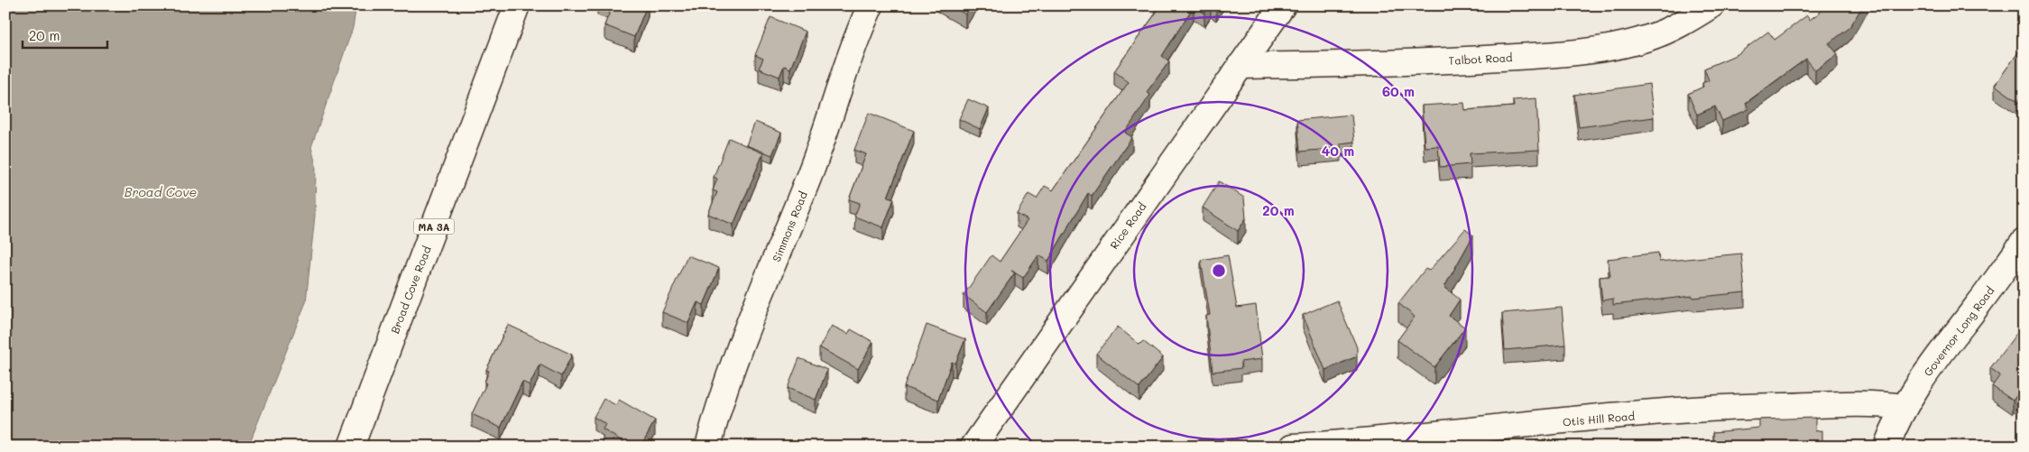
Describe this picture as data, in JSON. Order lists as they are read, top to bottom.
{
  "streets": {
    "street": [
      "Talbot Road",
      "Rice Road",
      "MA 3A",
      "Simmons Road",
      "Broad Cove Road",
      "Governor Long Road",
      "Otis Hill Road"
    ]
  },
  "crossings": [
    ["Talbot Road", "Rice Road"],
    ["Governor Long Road", "Otis Hill Road"]
  ],
  "water": ["Broad Cove"],
  "scale_bar": "20 m",
  "rings": ["60 m", "40 m", "20 m"]
}
